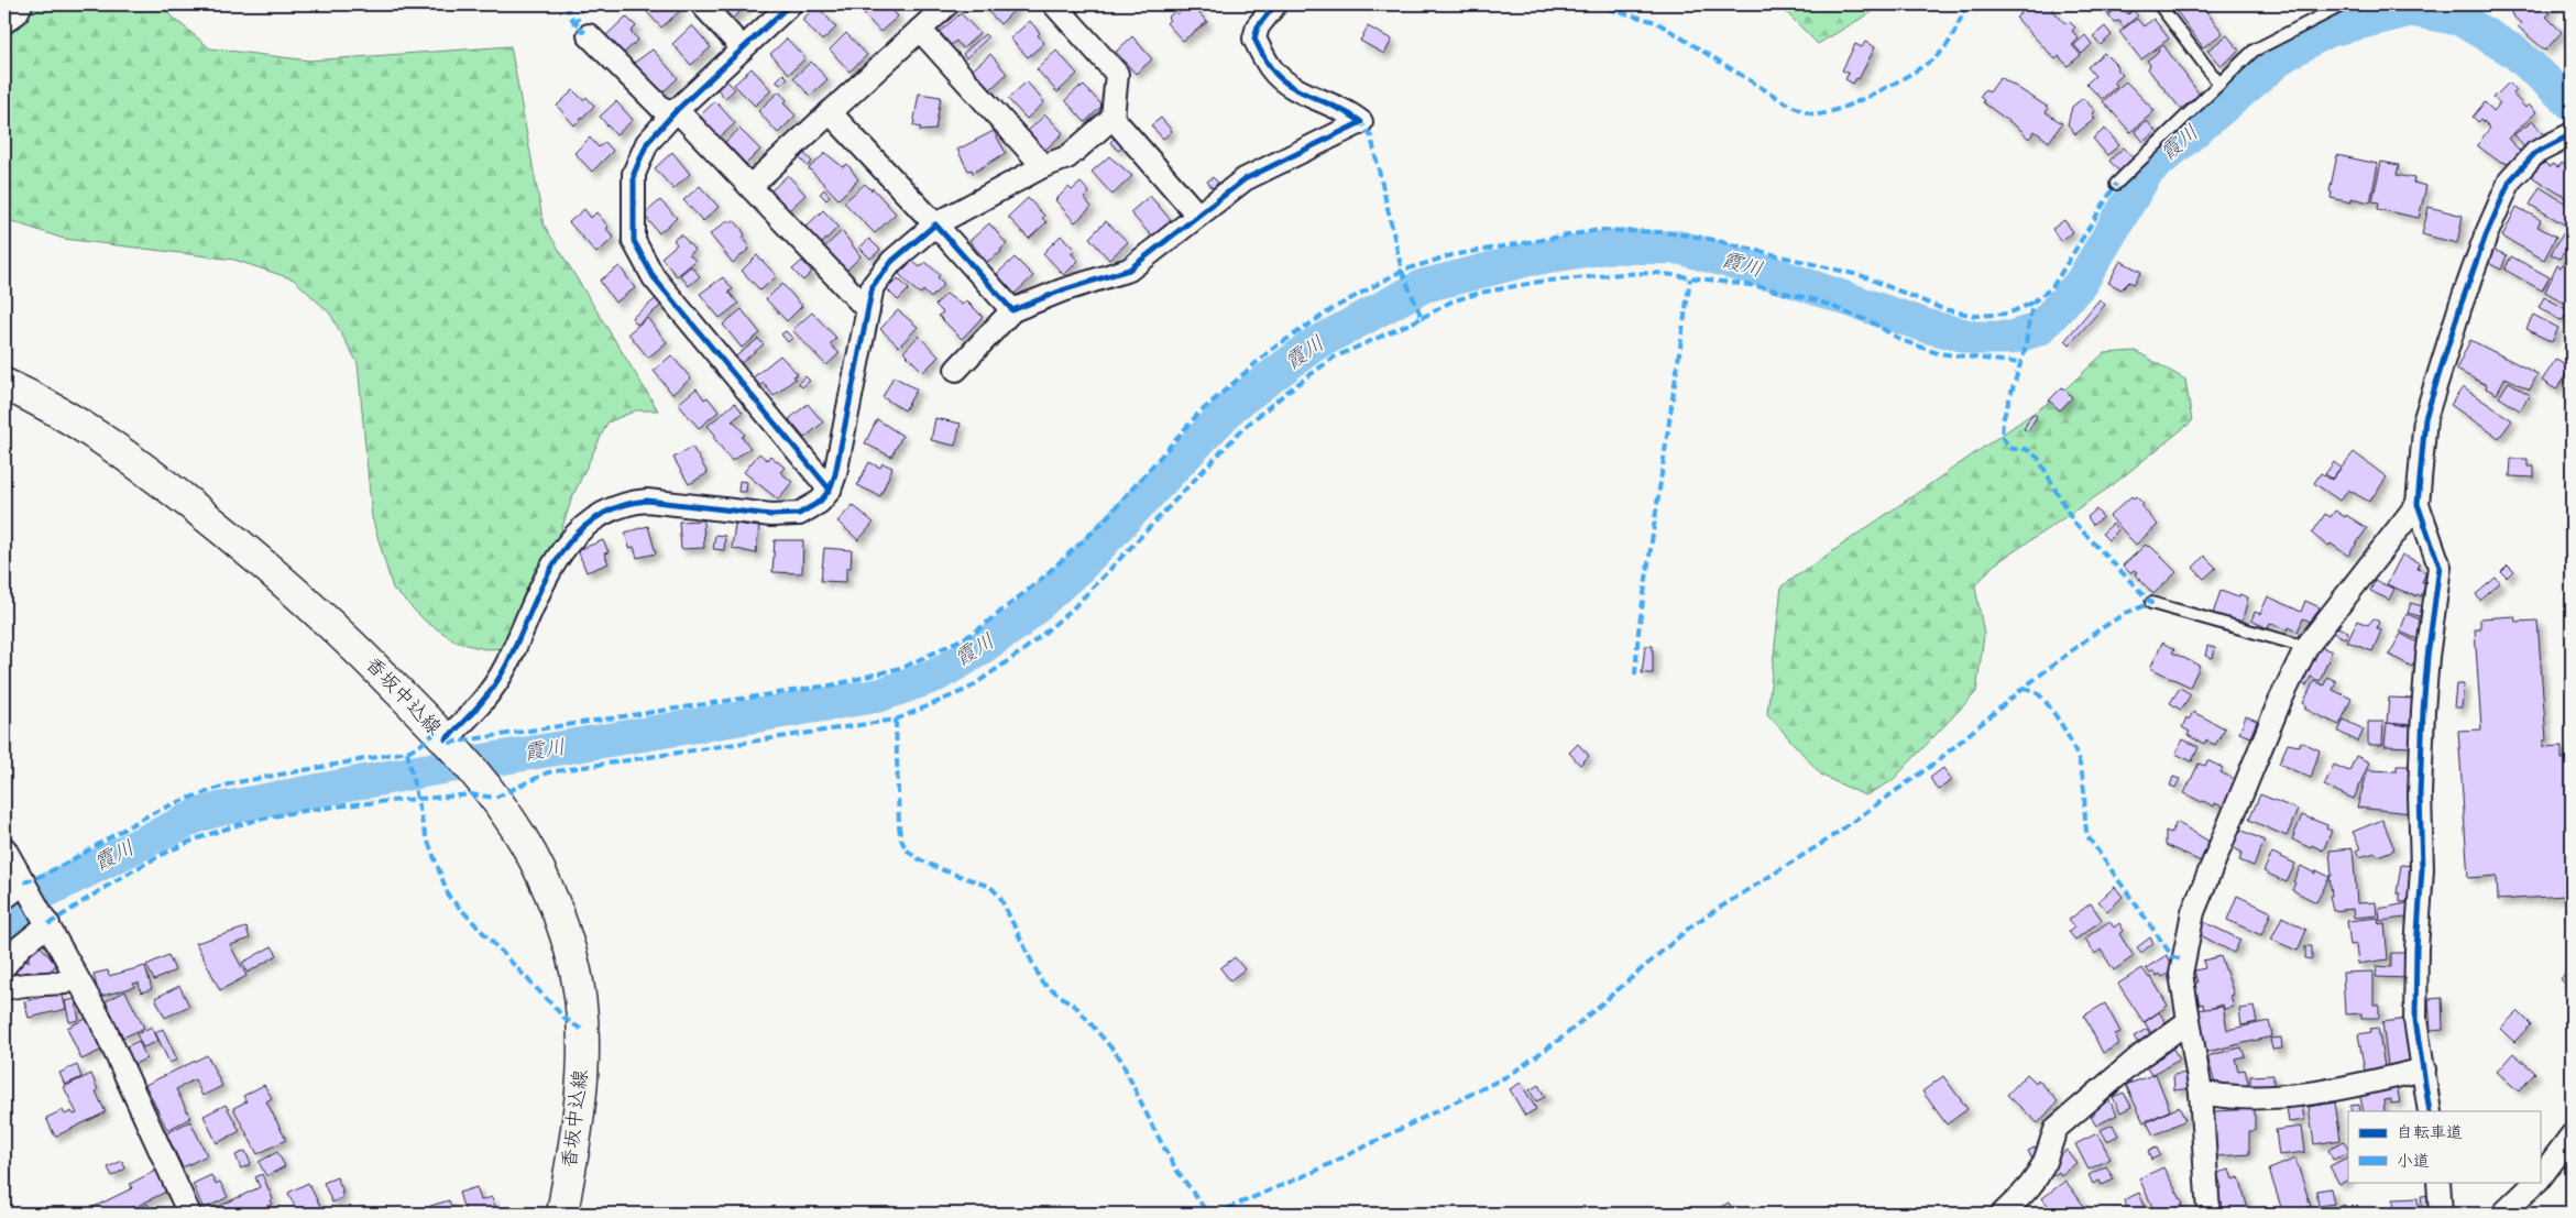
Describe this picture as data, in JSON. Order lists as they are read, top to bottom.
{
  "streets": {
    "main road": ["香坂中込線"]
  },
  "water": ["霞川"],
  "legend": ["自転車道", "小道"]
}
